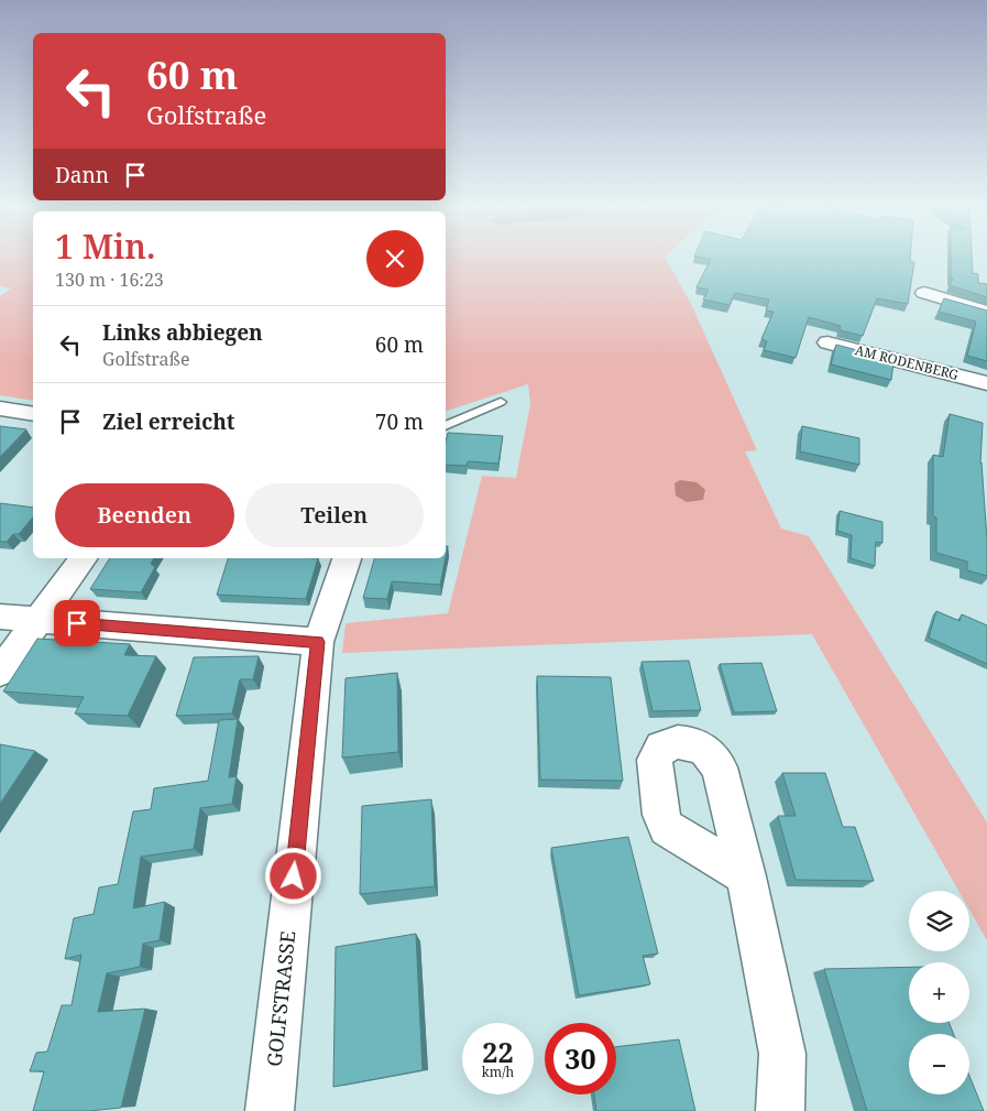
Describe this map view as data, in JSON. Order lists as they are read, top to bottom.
{
  "streets": {
    "street": ["AM RODENBERG", "GOLFSTRASSE"]
  },
  "page": {
    "turn": ["60 m", "Golfstraße"],
    "then": "Dann",
    "heading": ["1 Min.", "130 m · 16:23"],
    "list": [
      {
        "name": "Links abbiegen",
        "note": "Golfstraße",
        "value": "60 m"
      },
      {
        "name": "Ziel erreicht",
        "value": "70 m"
      }
    ],
    "buttons": ["Beenden", "Teilen"],
    "map_buttons": ["+", "−"],
    "speed": "22 km/h",
    "limit": "30"
  }
}
